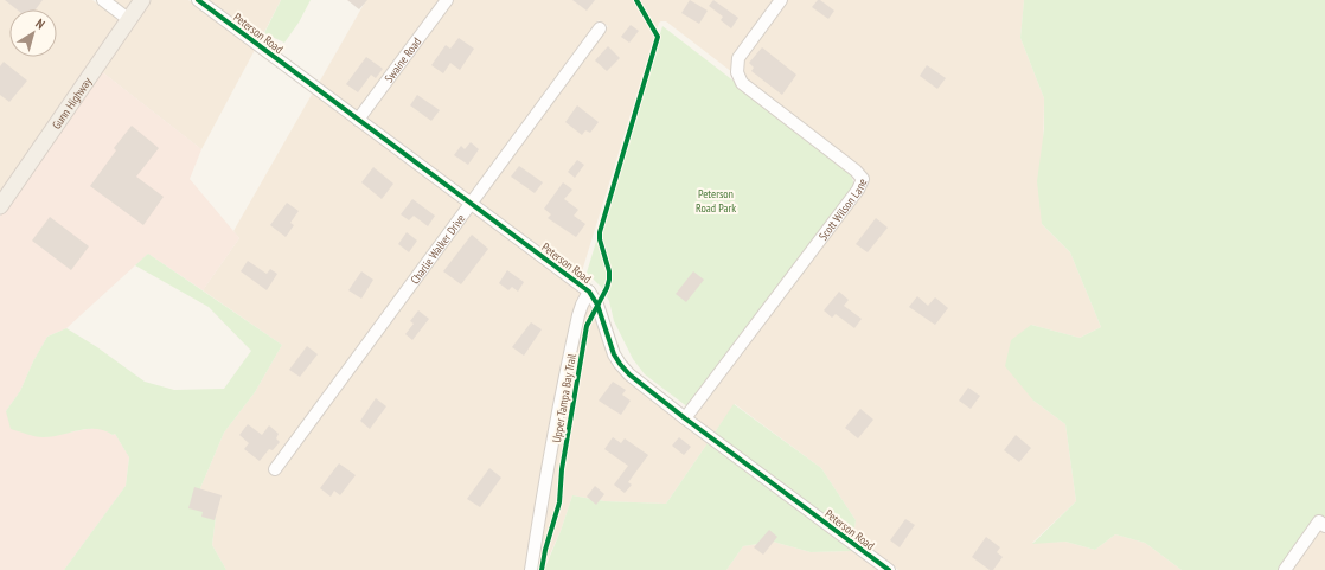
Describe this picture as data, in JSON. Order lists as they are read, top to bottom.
{
  "streets": {
    "main road": ["Gunn Highway"],
    "street": [
      "Peterson Road",
      "Swaine Road",
      "Scott Wilson Lane",
      "Charlie Walker Drive"
    ],
    "cycle path": ["Upper Tampa Bay Trail"]
  },
  "crossings": [
    ["Peterson Road", "Swaine Road"],
    ["Peterson Road", "Scott Wilson Lane"],
    ["Peterson Road", "Charlie Walker Drive"]
  ],
  "parks": ["Peterson Road Park"],
  "north": "top right"
}
